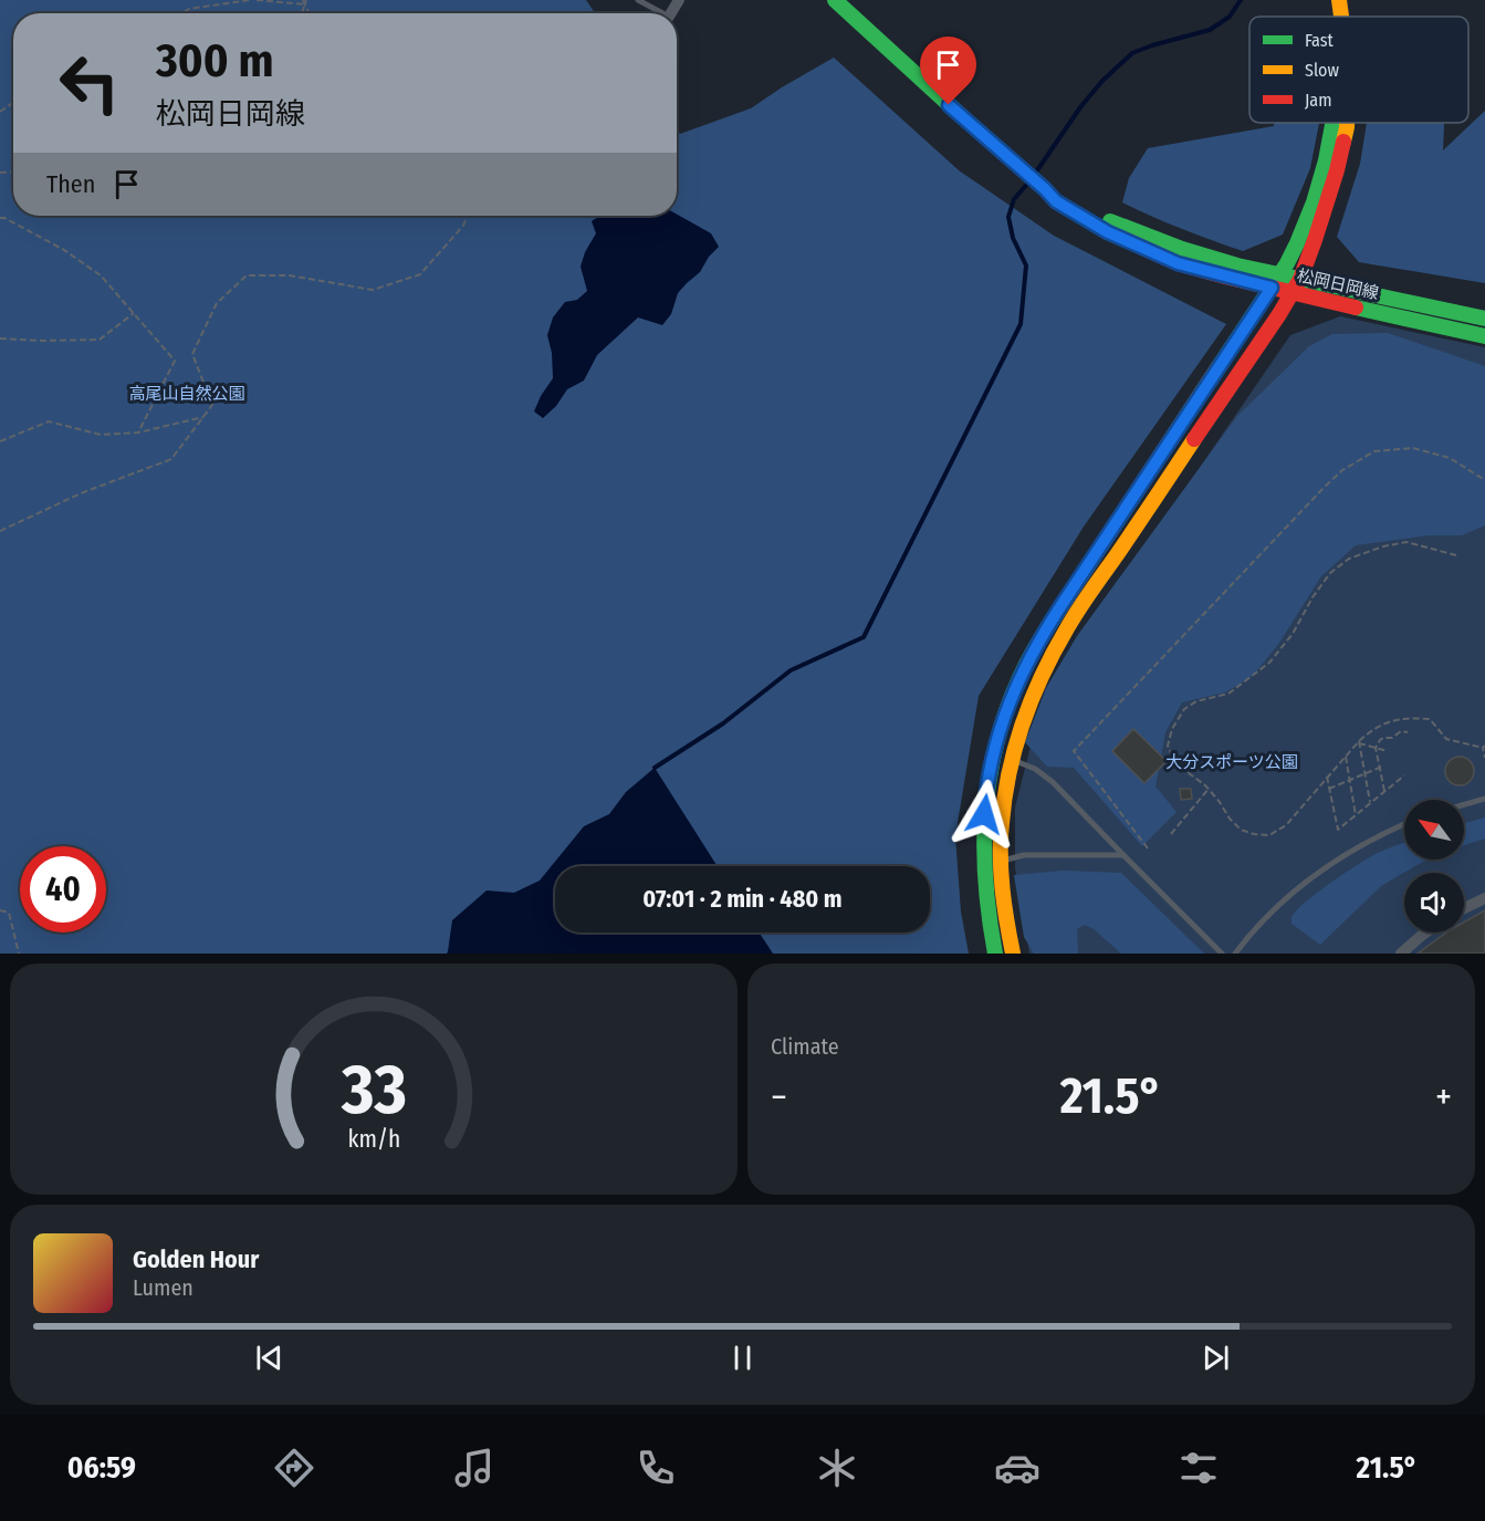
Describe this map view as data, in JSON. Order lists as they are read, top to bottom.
{
  "streets": {
    "street": ["松岡日岡線"]
  },
  "parks": ["高尾山自然公園", "大分スポーツ公園"],
  "legend": ["Fast", "Slow", "Jam"],
  "north": "top left",
  "page": {
    "turn": ["300 m", "松岡日岡線"],
    "then": "Then",
    "limit": "40",
    "trip": "07:01 · 2 min · 480 m",
    "tile": "Climate",
    "heat": ["−", "21.5°", "+"],
    "song": ["Golden Hour", "Lumen"],
    "tabs": ["06:59", "21.5°"],
    "gauge": ["33", "km/h"]
  }
}
